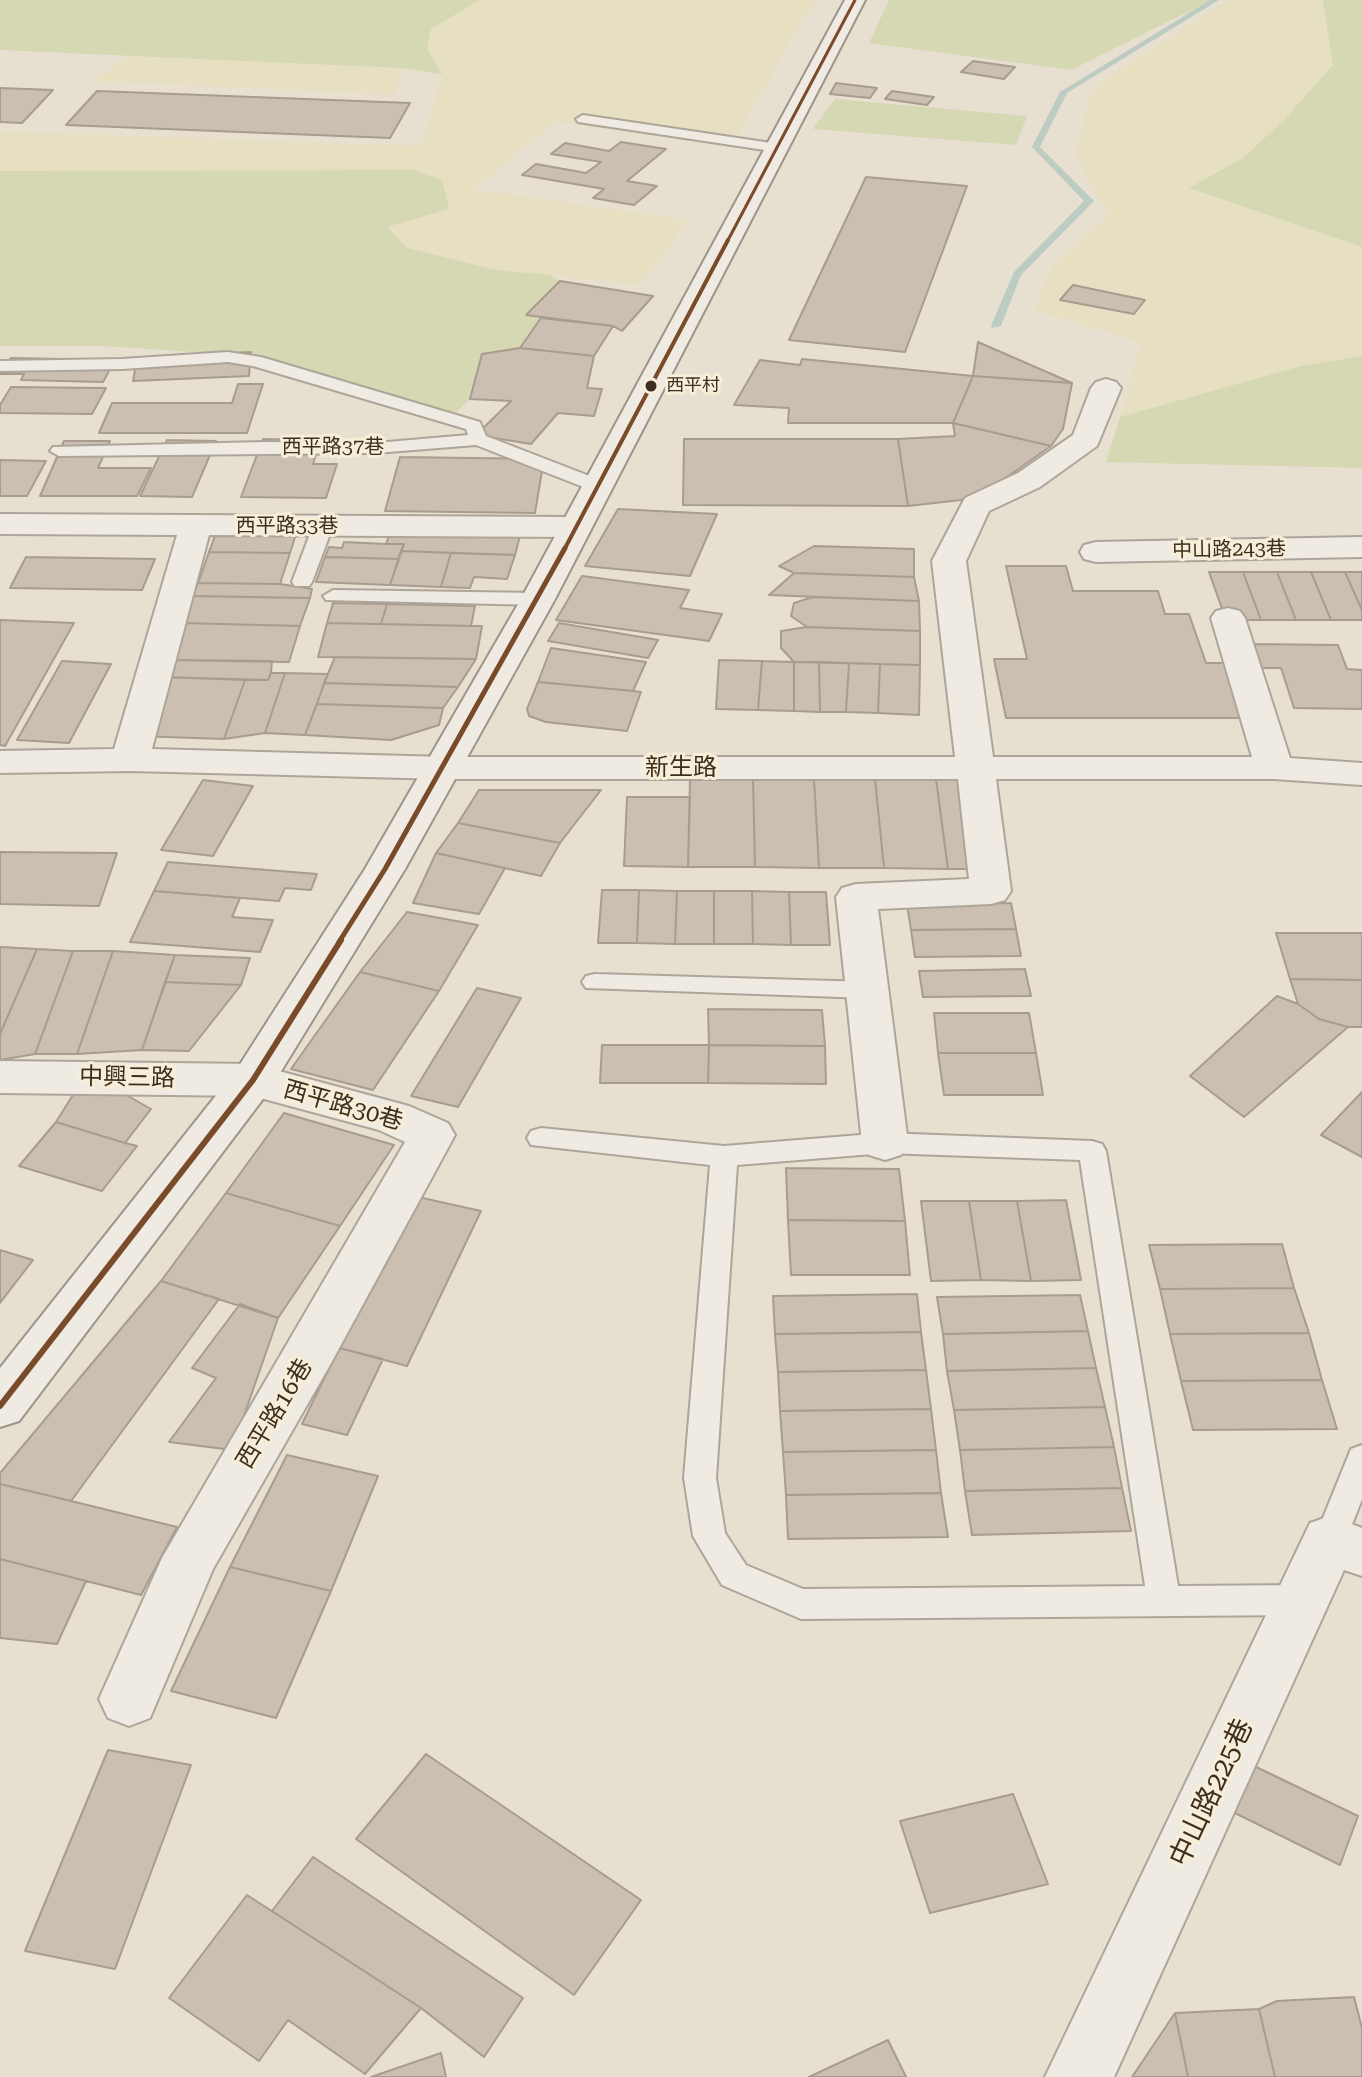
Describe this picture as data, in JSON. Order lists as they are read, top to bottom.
{
  "streets": {
    "street": [
      "西平路33巷",
      "中山路243巷",
      "新生路",
      "中興三路",
      "西平路30巷",
      "西平路16巷",
      "中山路225巷"
    ],
    "lane": ["西平路37巷"]
  },
  "crossings": [
    ["中興三路", "西平路30巷"],
    ["西平路30巷", "西平路16巷"]
  ],
  "places": ["西平村"]
}
